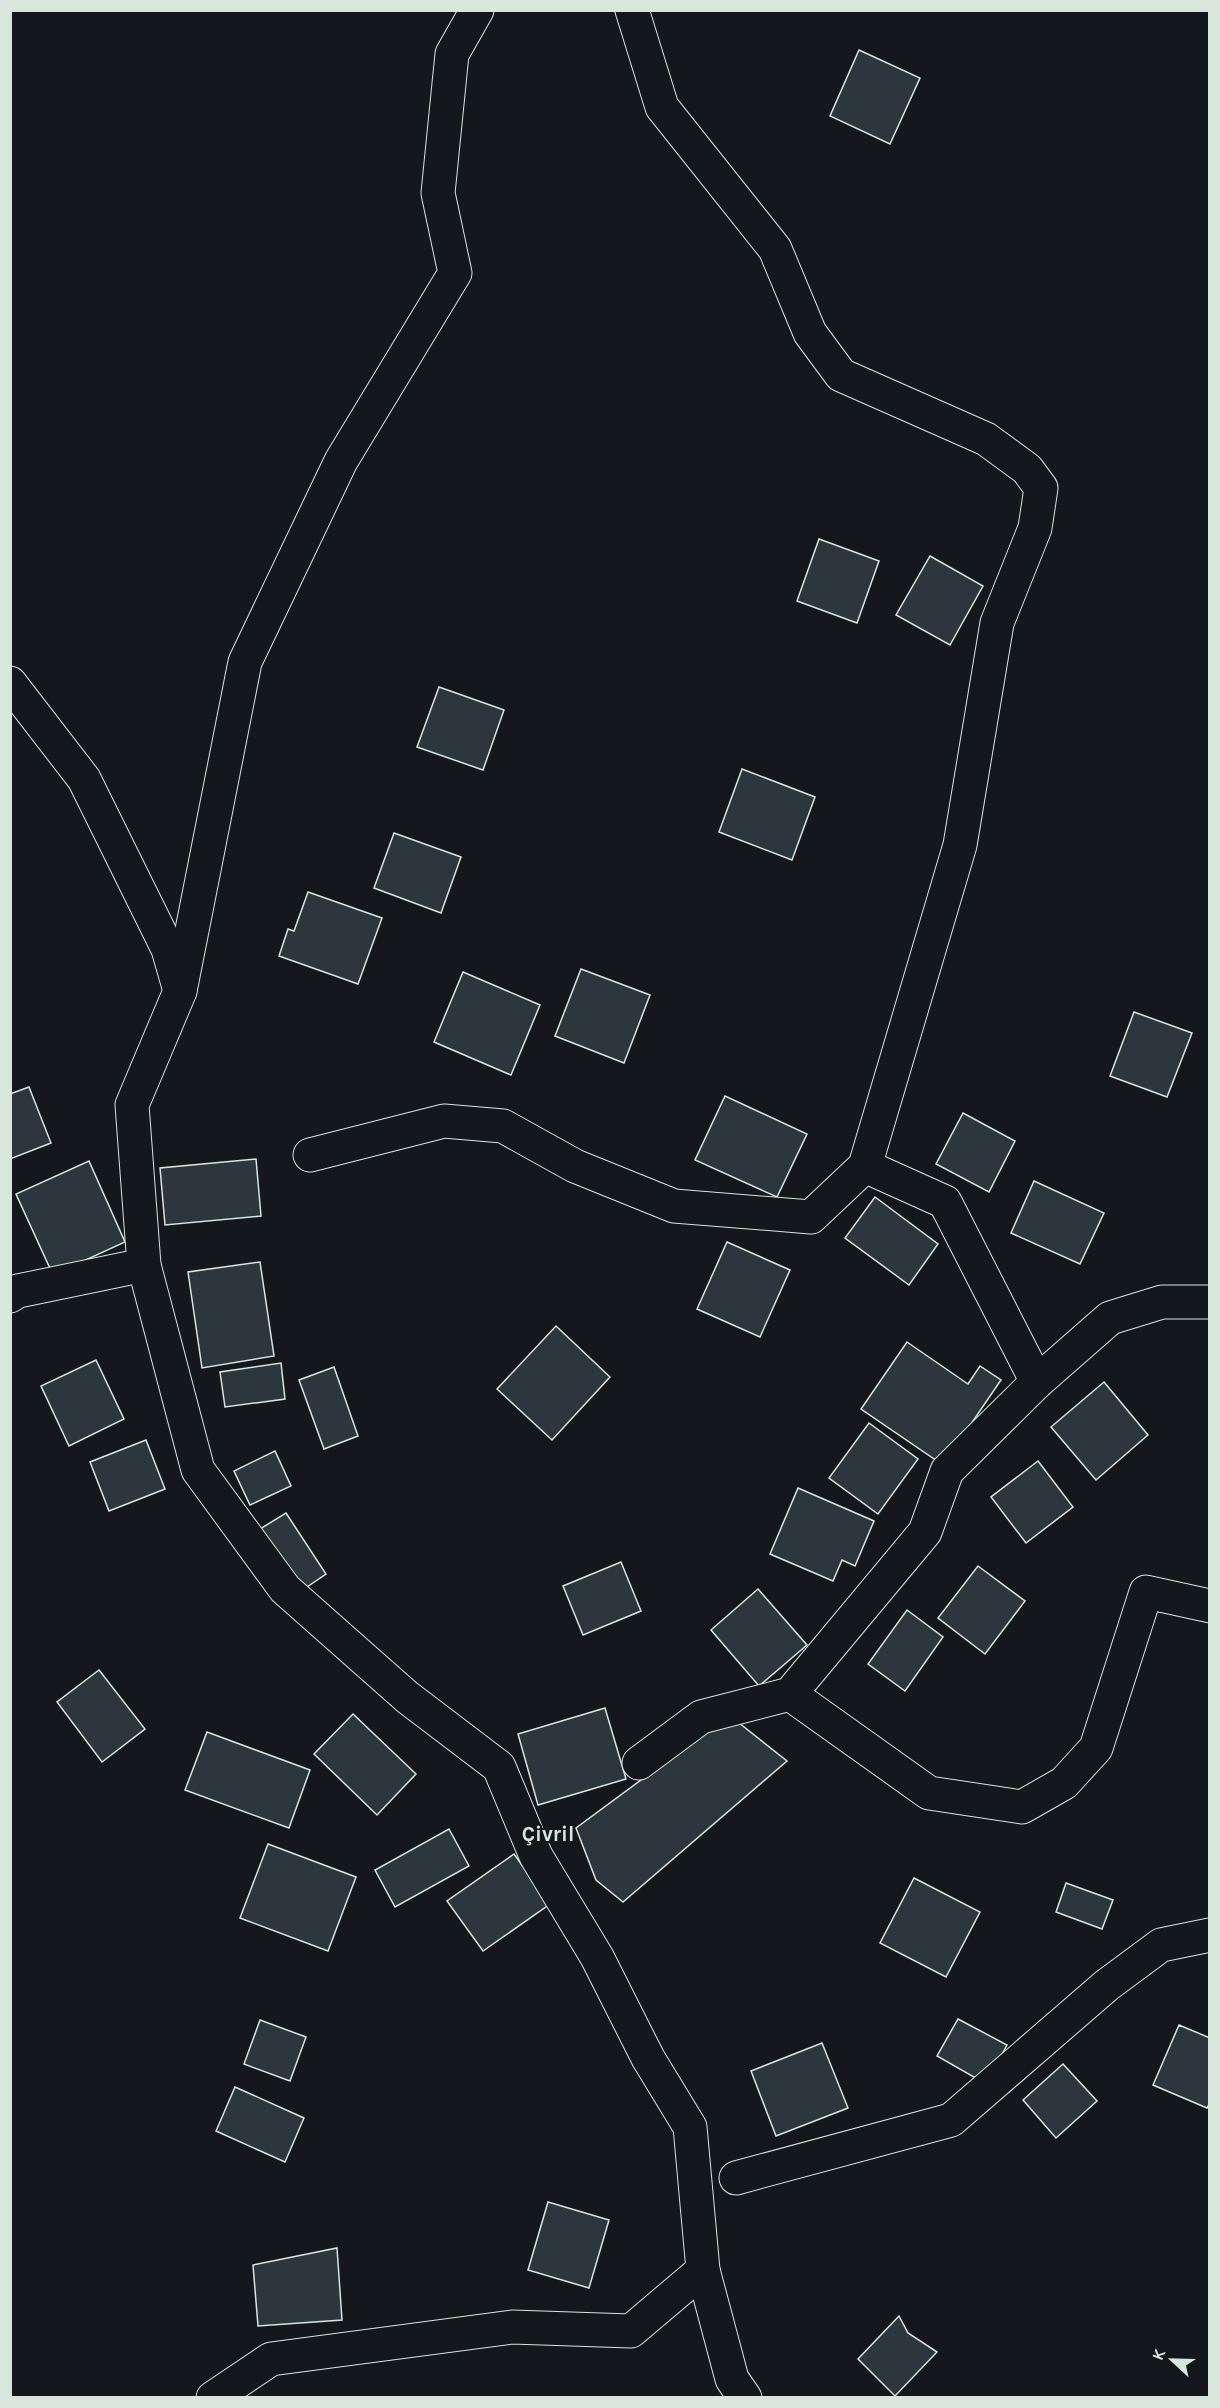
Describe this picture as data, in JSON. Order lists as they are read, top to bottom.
{
  "districts": ["Çivril"],
  "north": "left"
}
